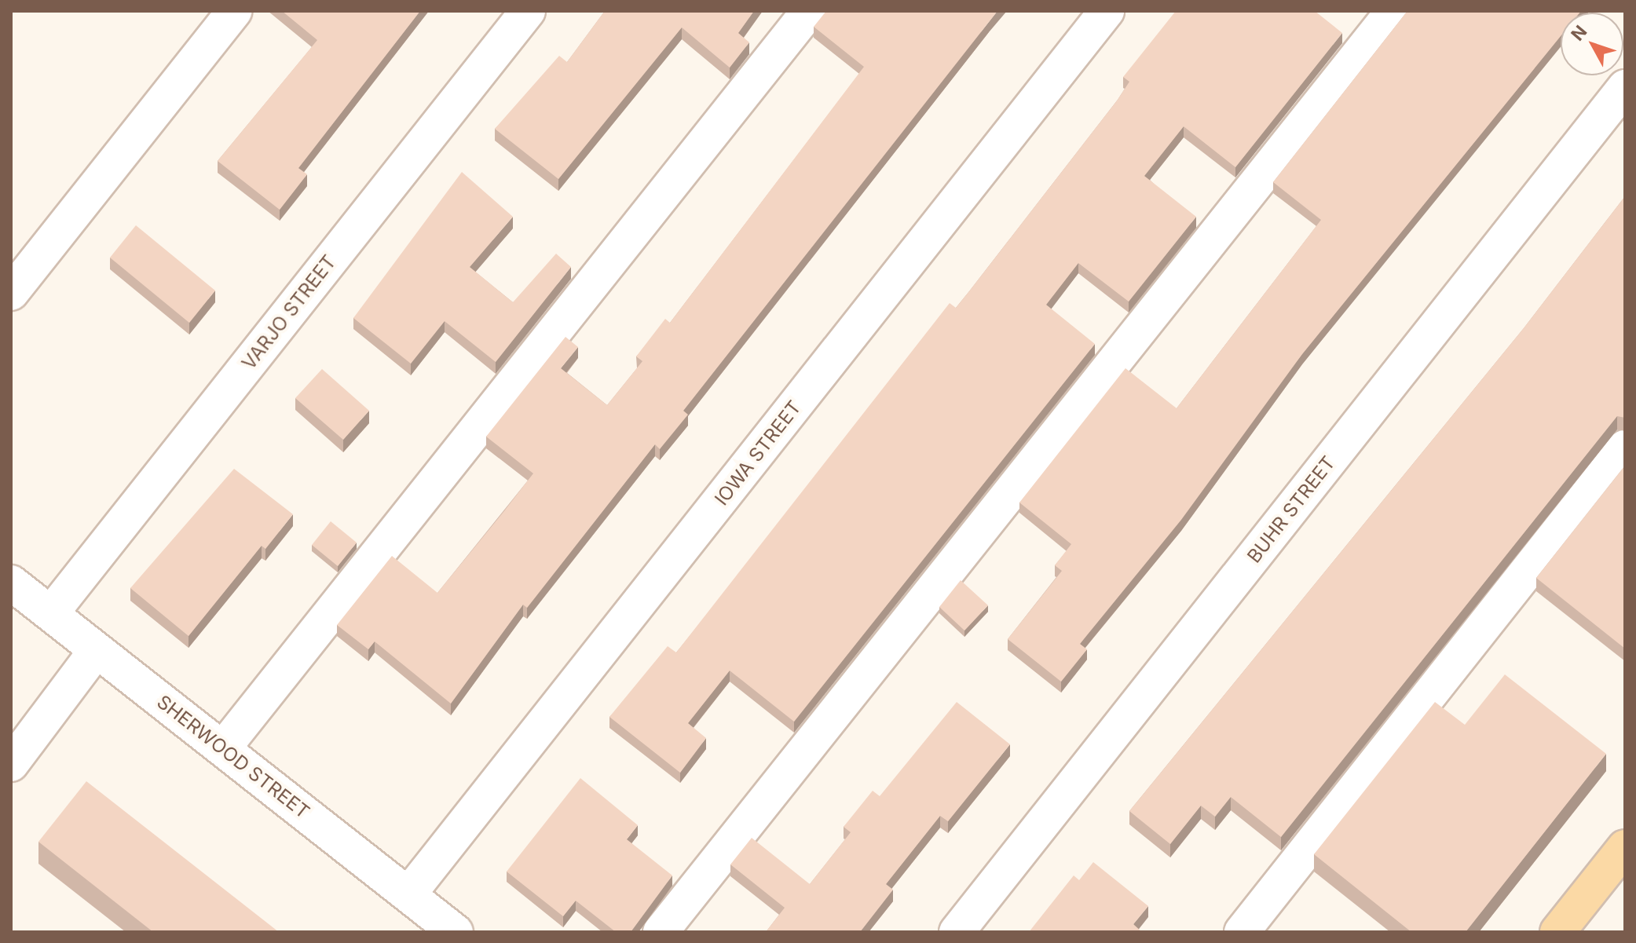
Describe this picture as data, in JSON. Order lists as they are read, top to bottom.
{
  "streets": {
    "street": [
      "VARJO STREET",
      "IOWA STREET",
      "BUHR STREET",
      "SHERWOOD STREET"
    ]
  },
  "crossings": [
    ["VARJO STREET", "SHERWOOD STREET"],
    ["IOWA STREET", "SHERWOOD STREET"]
  ],
  "north": "top left"
}
